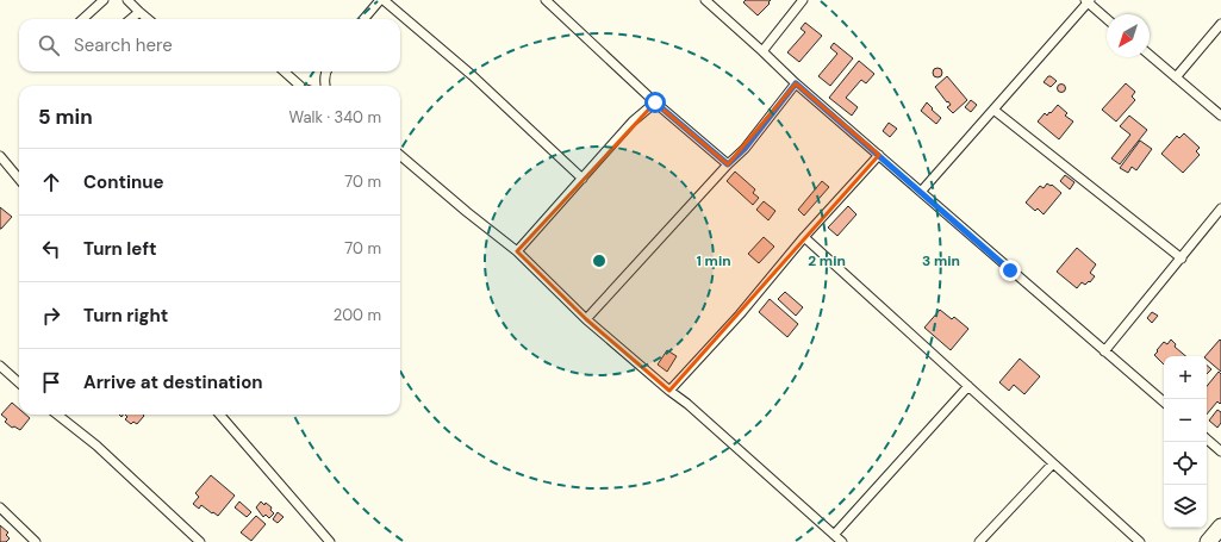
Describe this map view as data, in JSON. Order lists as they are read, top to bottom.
{
  "north": "bottom left",
  "page": {
    "search": "Search here",
    "heading": ["5 min", "Walk · 340 m"],
    "list": [
      ["Continue", "70 m"],
      ["Turn left", "70 m"],
      ["Turn right", "200 m"],
      "Arrive at destination"
    ],
    "map_buttons": ["+", "−"]
  },
  "rings": ["1 min", "2 min", "3 min"]
}
